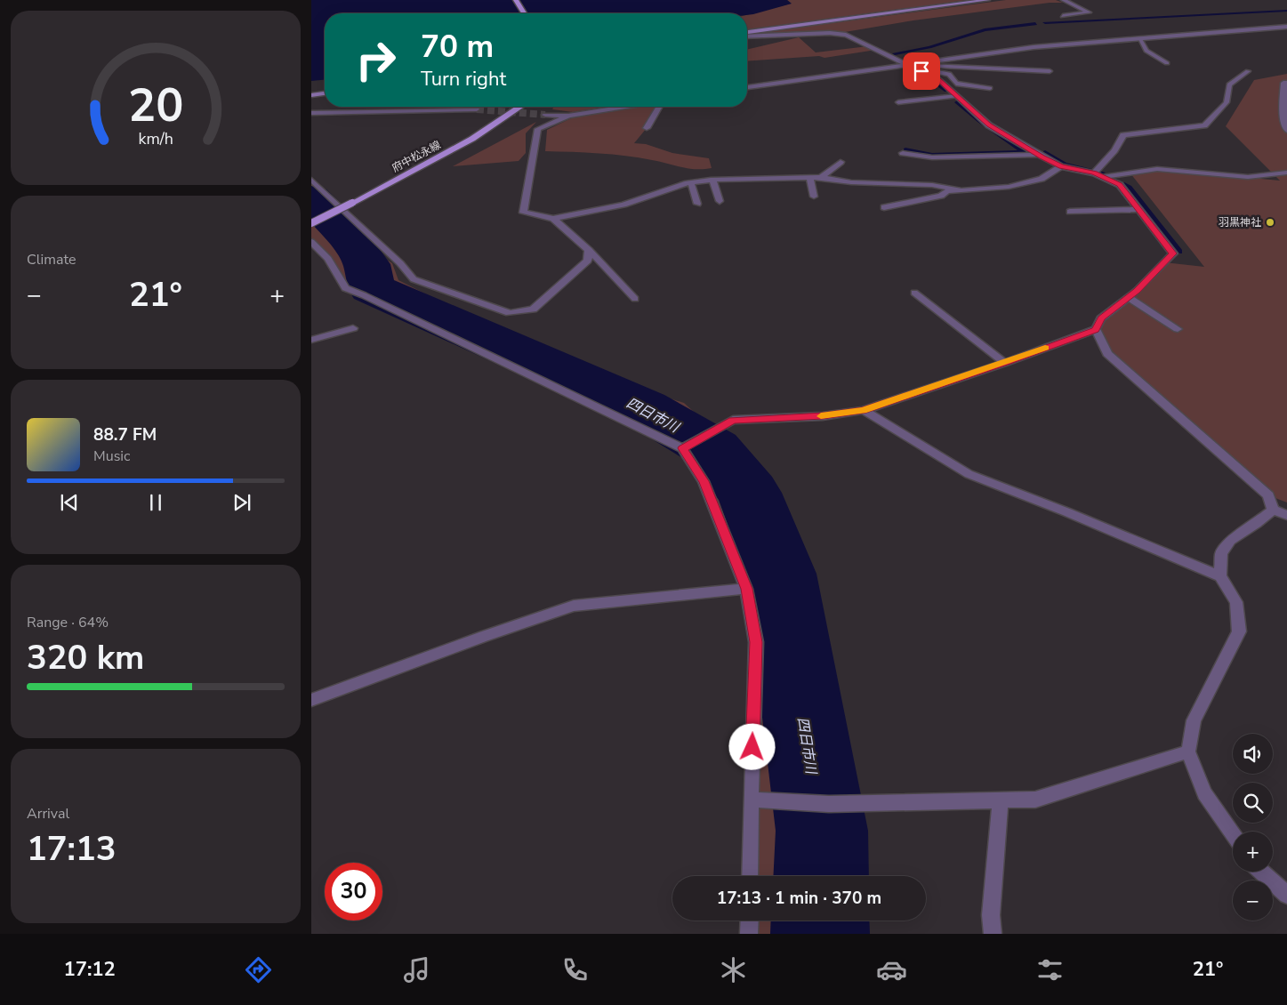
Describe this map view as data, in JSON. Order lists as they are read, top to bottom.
{
  "streets": {
    "main road": ["府中松永線"]
  },
  "water": ["四日市川"],
  "places": ["羽黒神社"],
  "page": {
    "turn": ["70 m", "Turn right"],
    "tile": [
      "Climate",
      ["Range · 64%", "320 km"],
      ["Arrival", "17:13"]
    ],
    "heat": ["−", "21°", "+"],
    "song": ["88.7 FM", "Music"],
    "map_buttons": ["+", "−"],
    "limit": "30",
    "trip": "17:13 · 1 min · 370 m",
    "tabs": ["17:12", "21°"],
    "gauge": ["20", "km/h"]
  }
}
